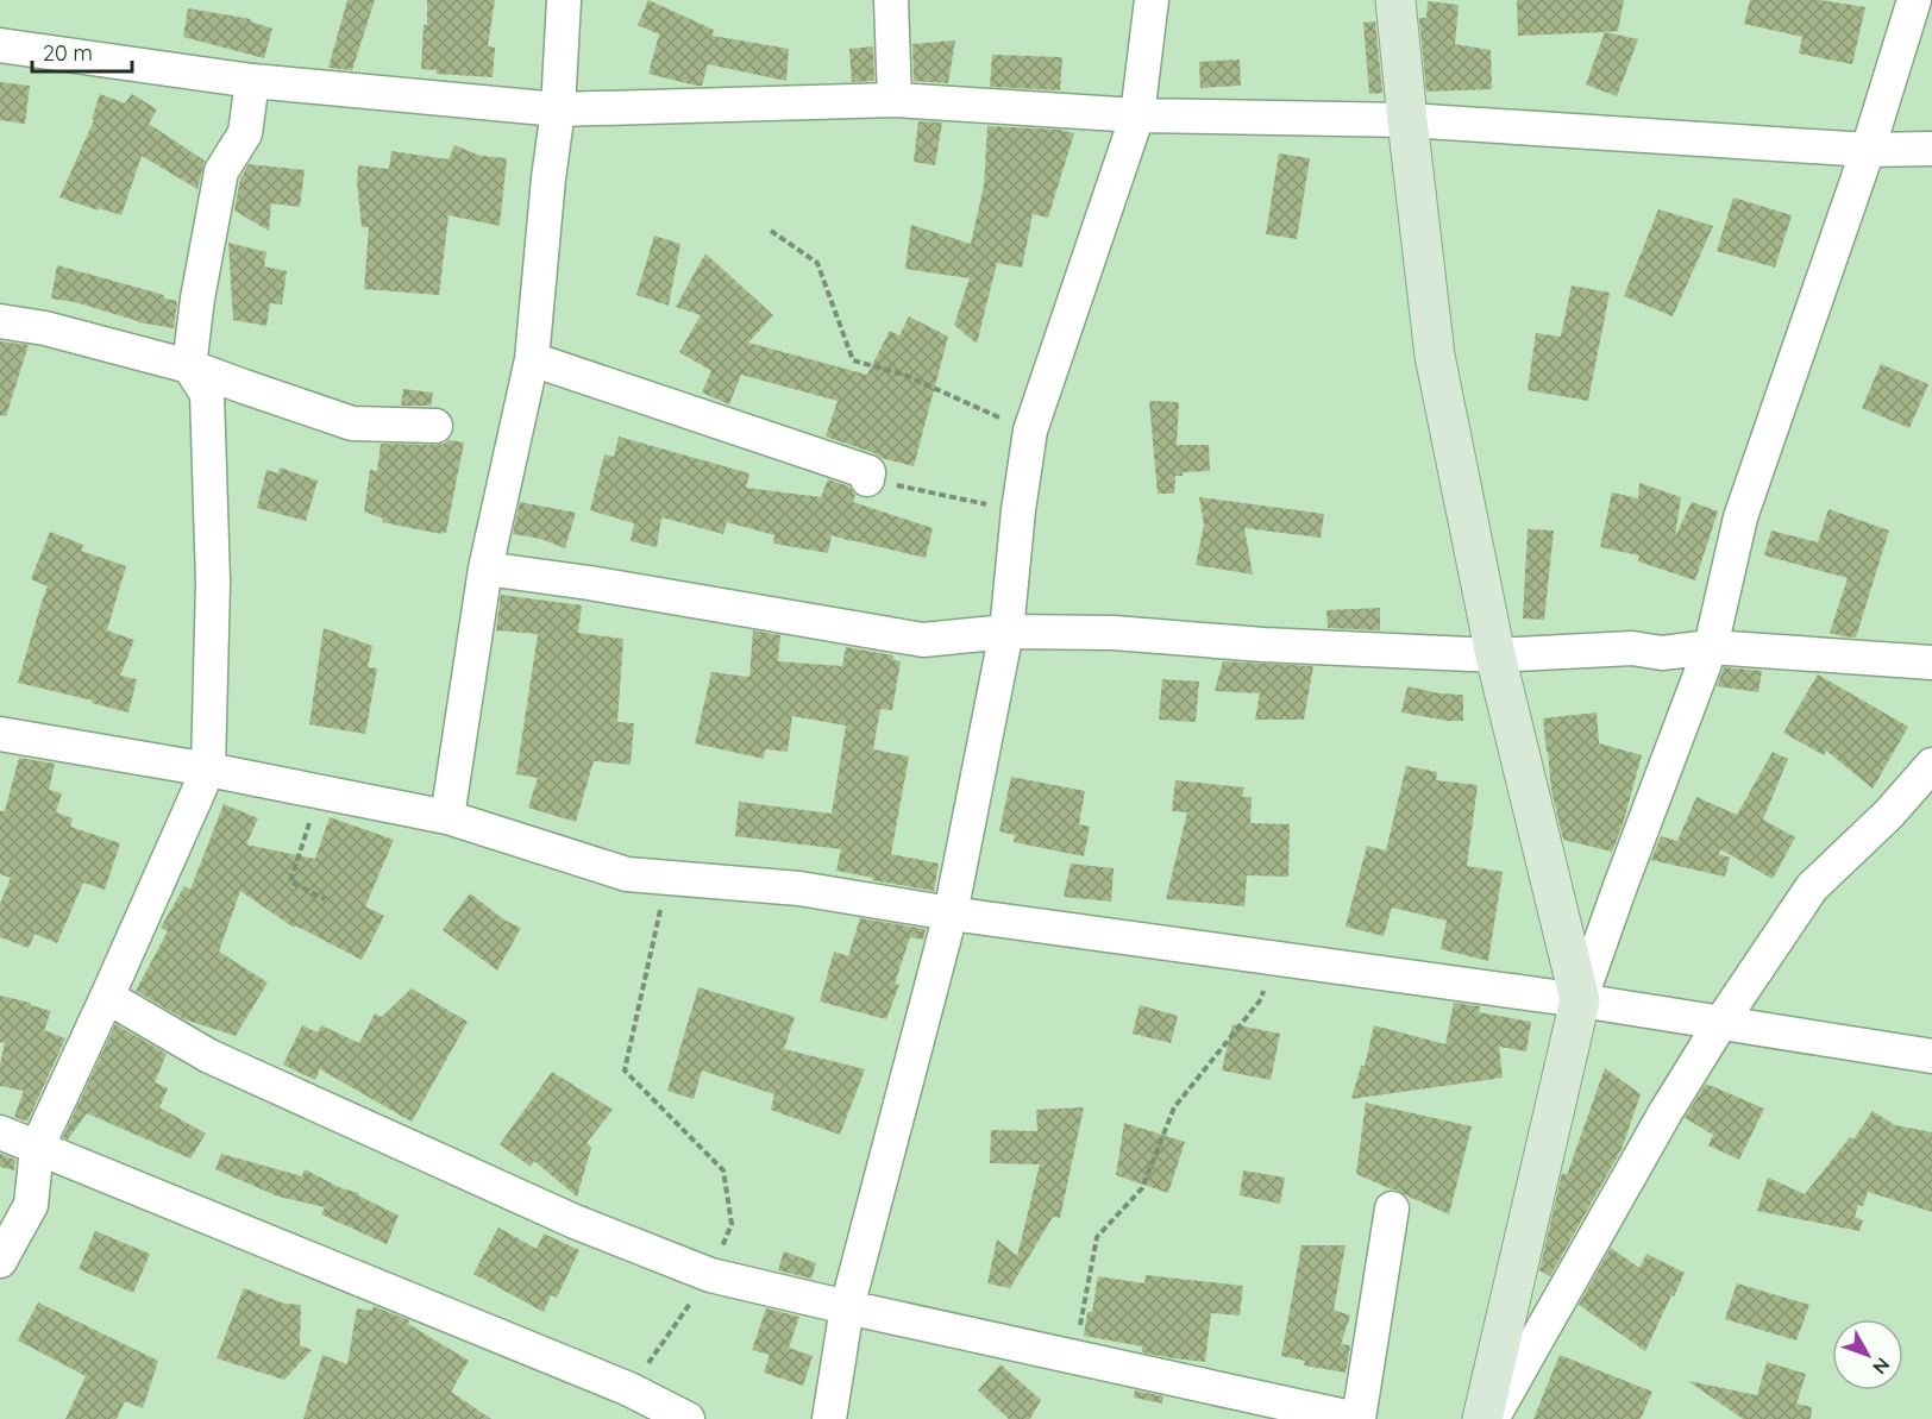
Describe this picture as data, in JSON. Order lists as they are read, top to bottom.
{
  "scale_bar": "20 m",
  "north": "bottom right"
}
